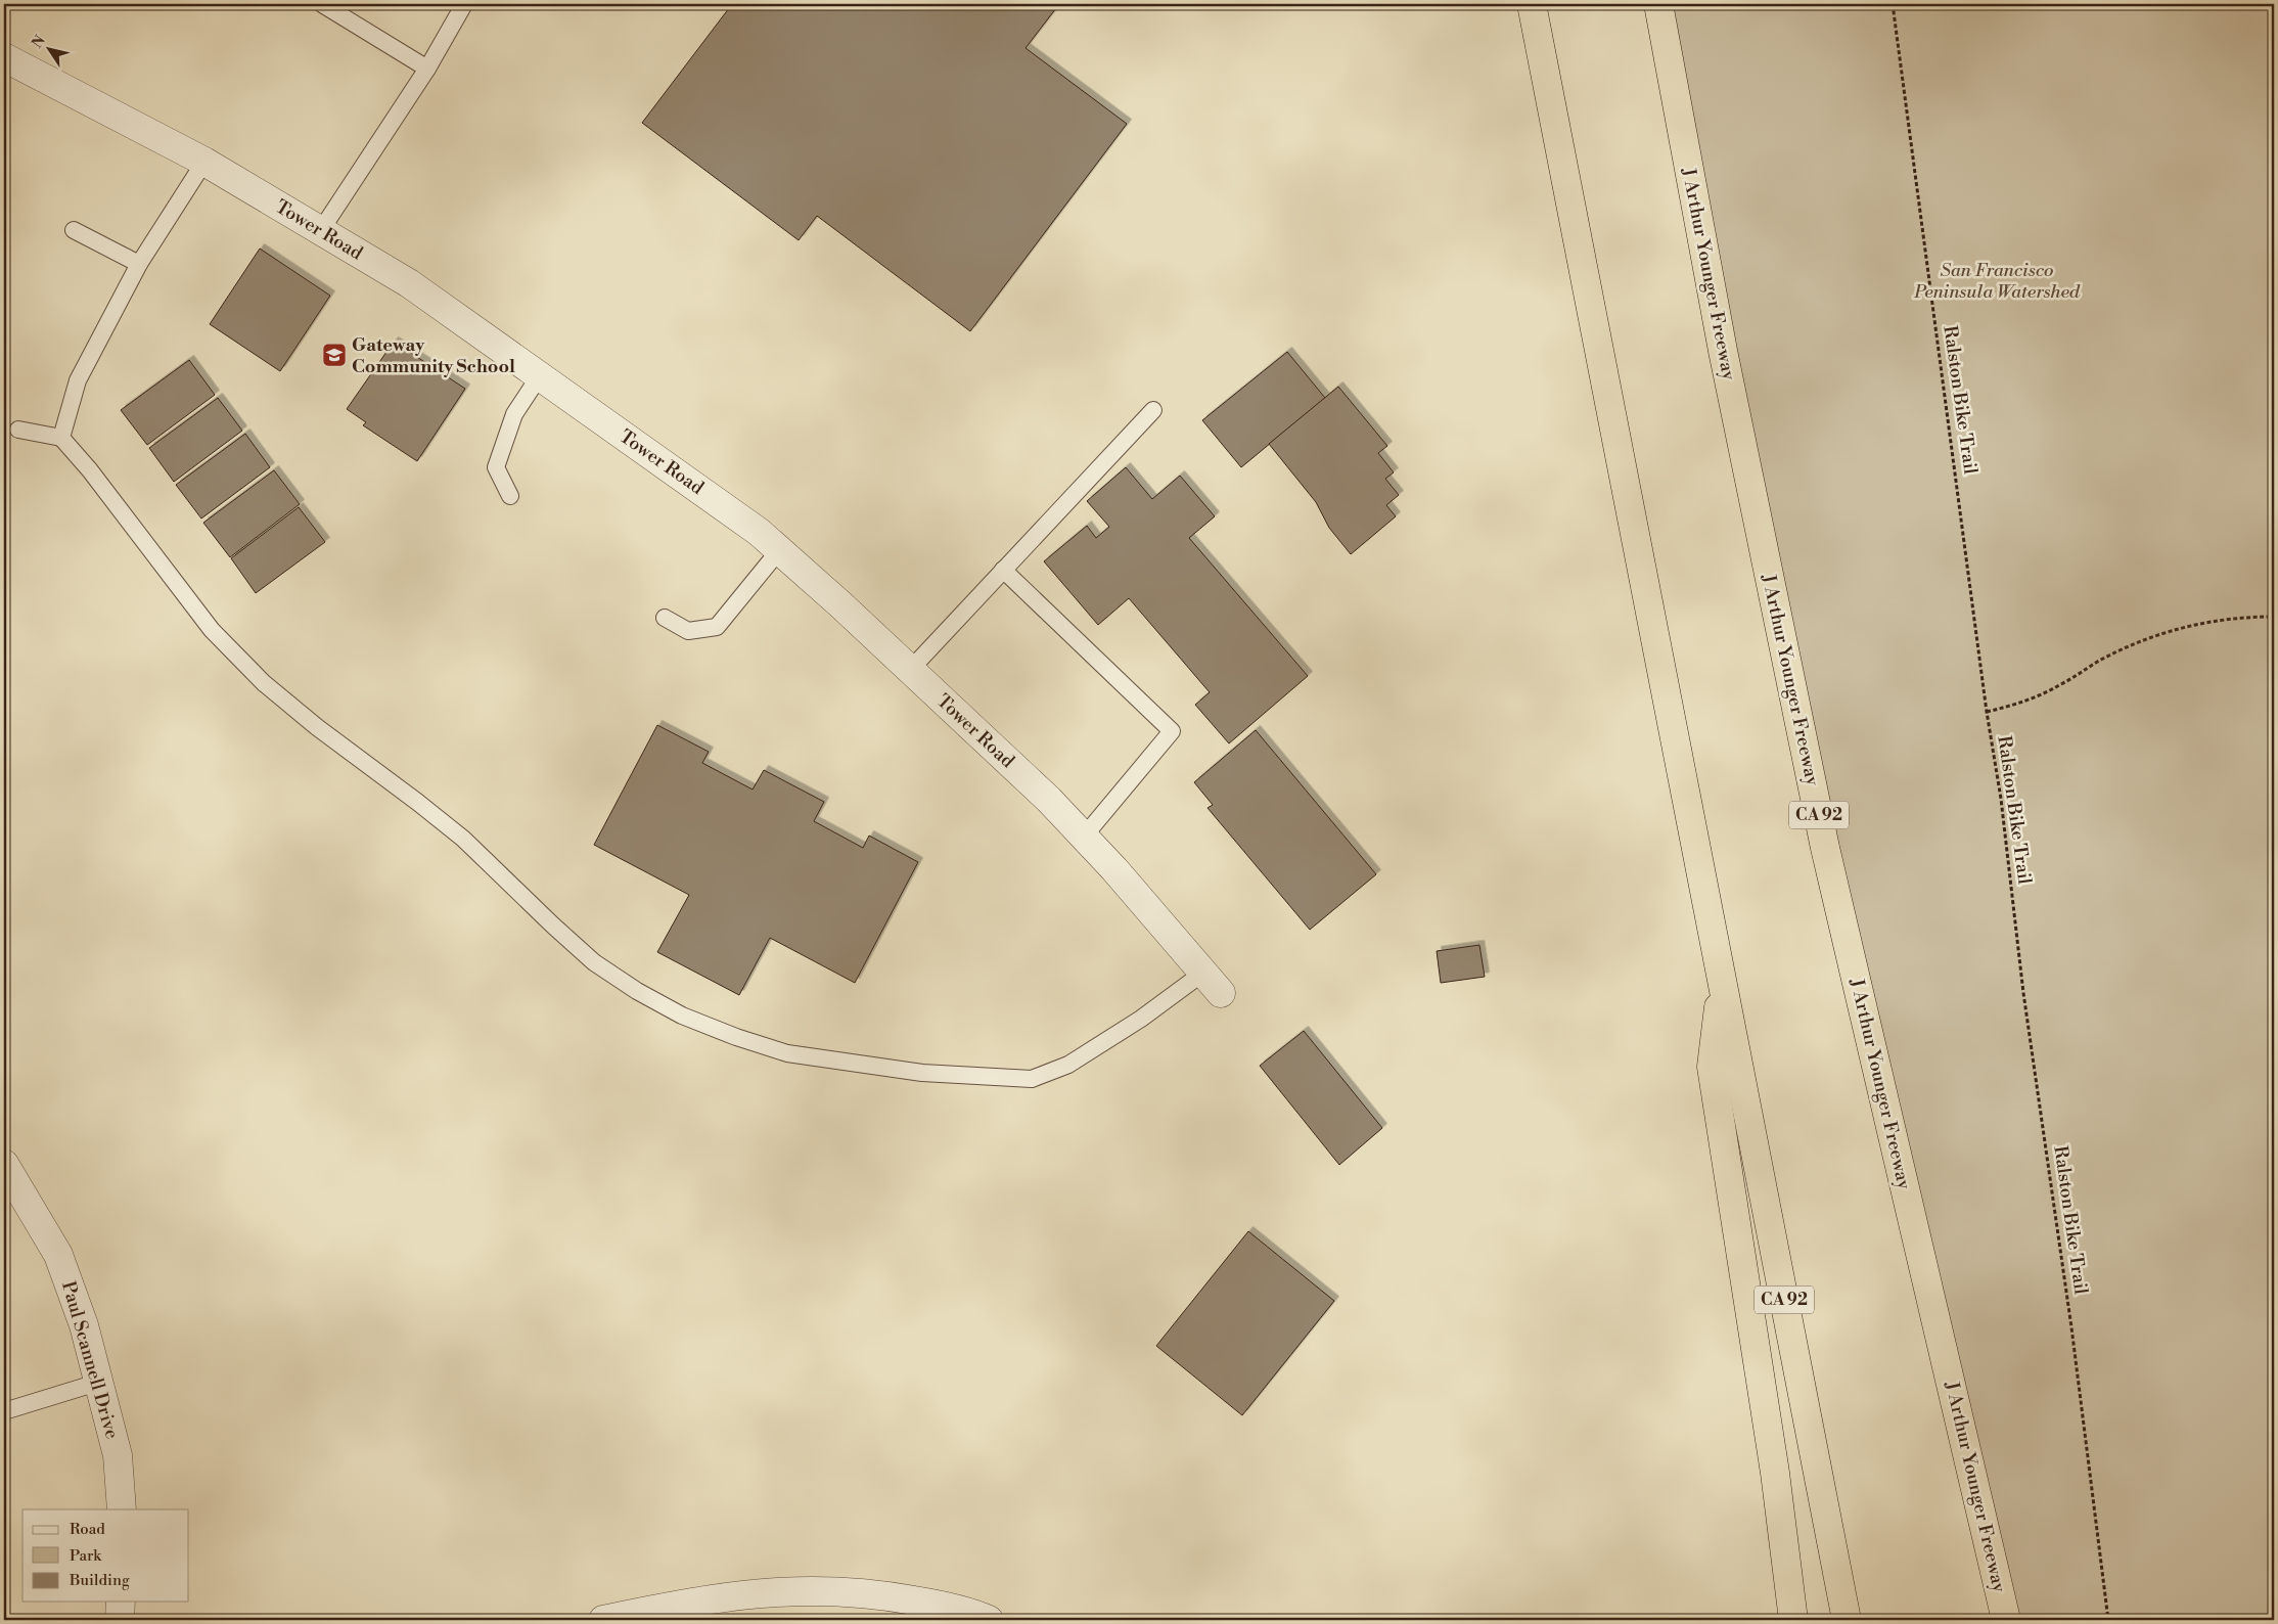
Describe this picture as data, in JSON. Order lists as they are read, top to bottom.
{
  "streets": {
    "highway": ["J Arthur Younger Freeway", "CA 92"],
    "street": ["Tower Road", "Paul Scannell Drive"],
    "path": ["Ralston Bike Trail"]
  },
  "parks": ["San Francisco Peninsula Watershed"],
  "places": {
    "school or university": ["Gateway Community School"]
  },
  "legend": ["Road", "Park", "Building"],
  "north": "top left"
}
